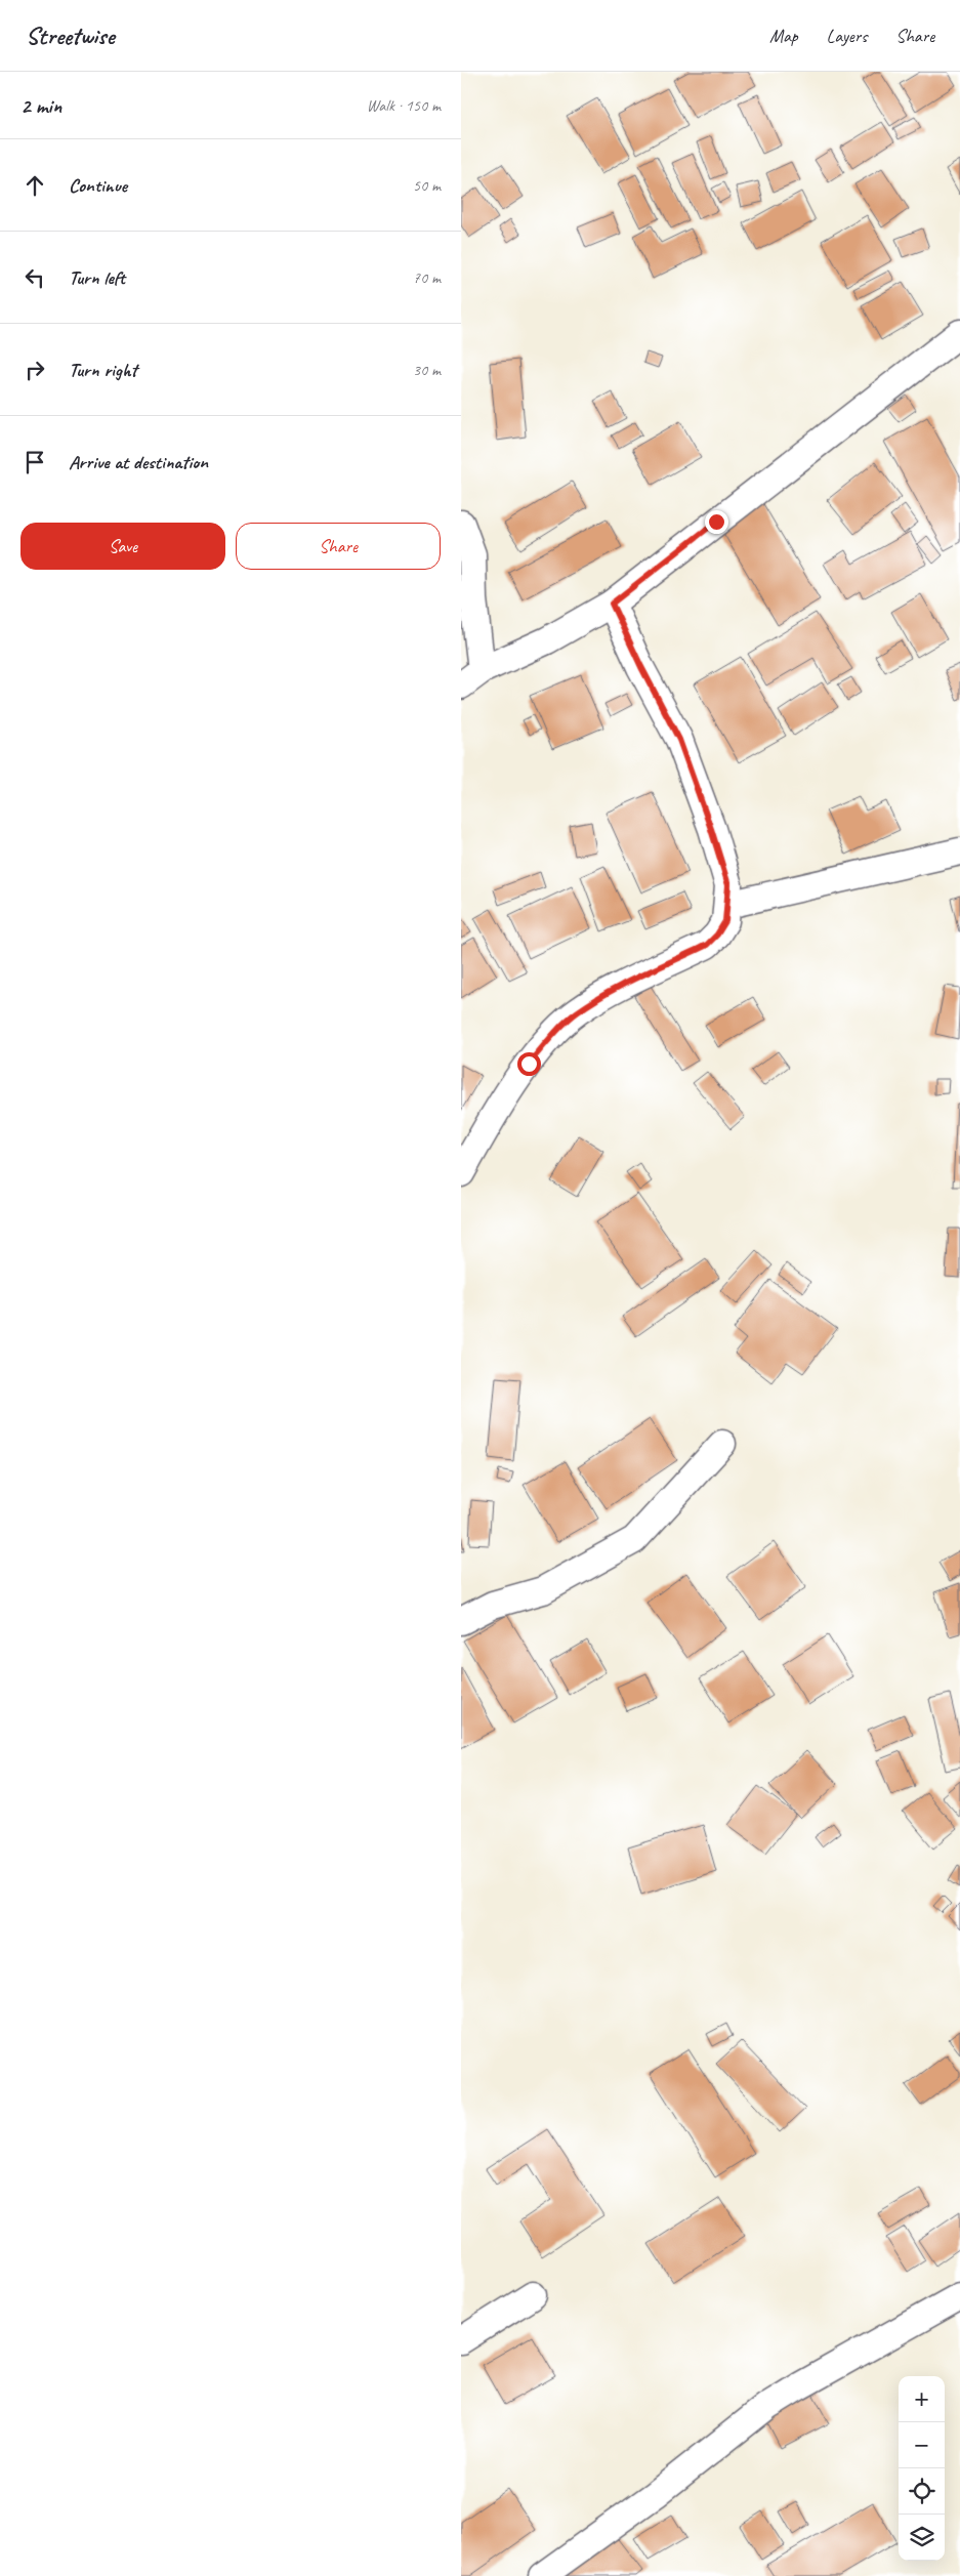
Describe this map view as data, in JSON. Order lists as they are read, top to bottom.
{
  "page": {
    "header": "Streetwise",
    "nav": ["Map", "Layers", "Share"],
    "heading": ["2 min", "Walk · 150 m"],
    "list": [
      ["Continue", "50 m"],
      ["Turn left", "70 m"],
      ["Turn right", "30 m"],
      "Arrive at destination"
    ],
    "buttons": ["Save", "Share"],
    "map_buttons": ["+", "−"]
  }
}
